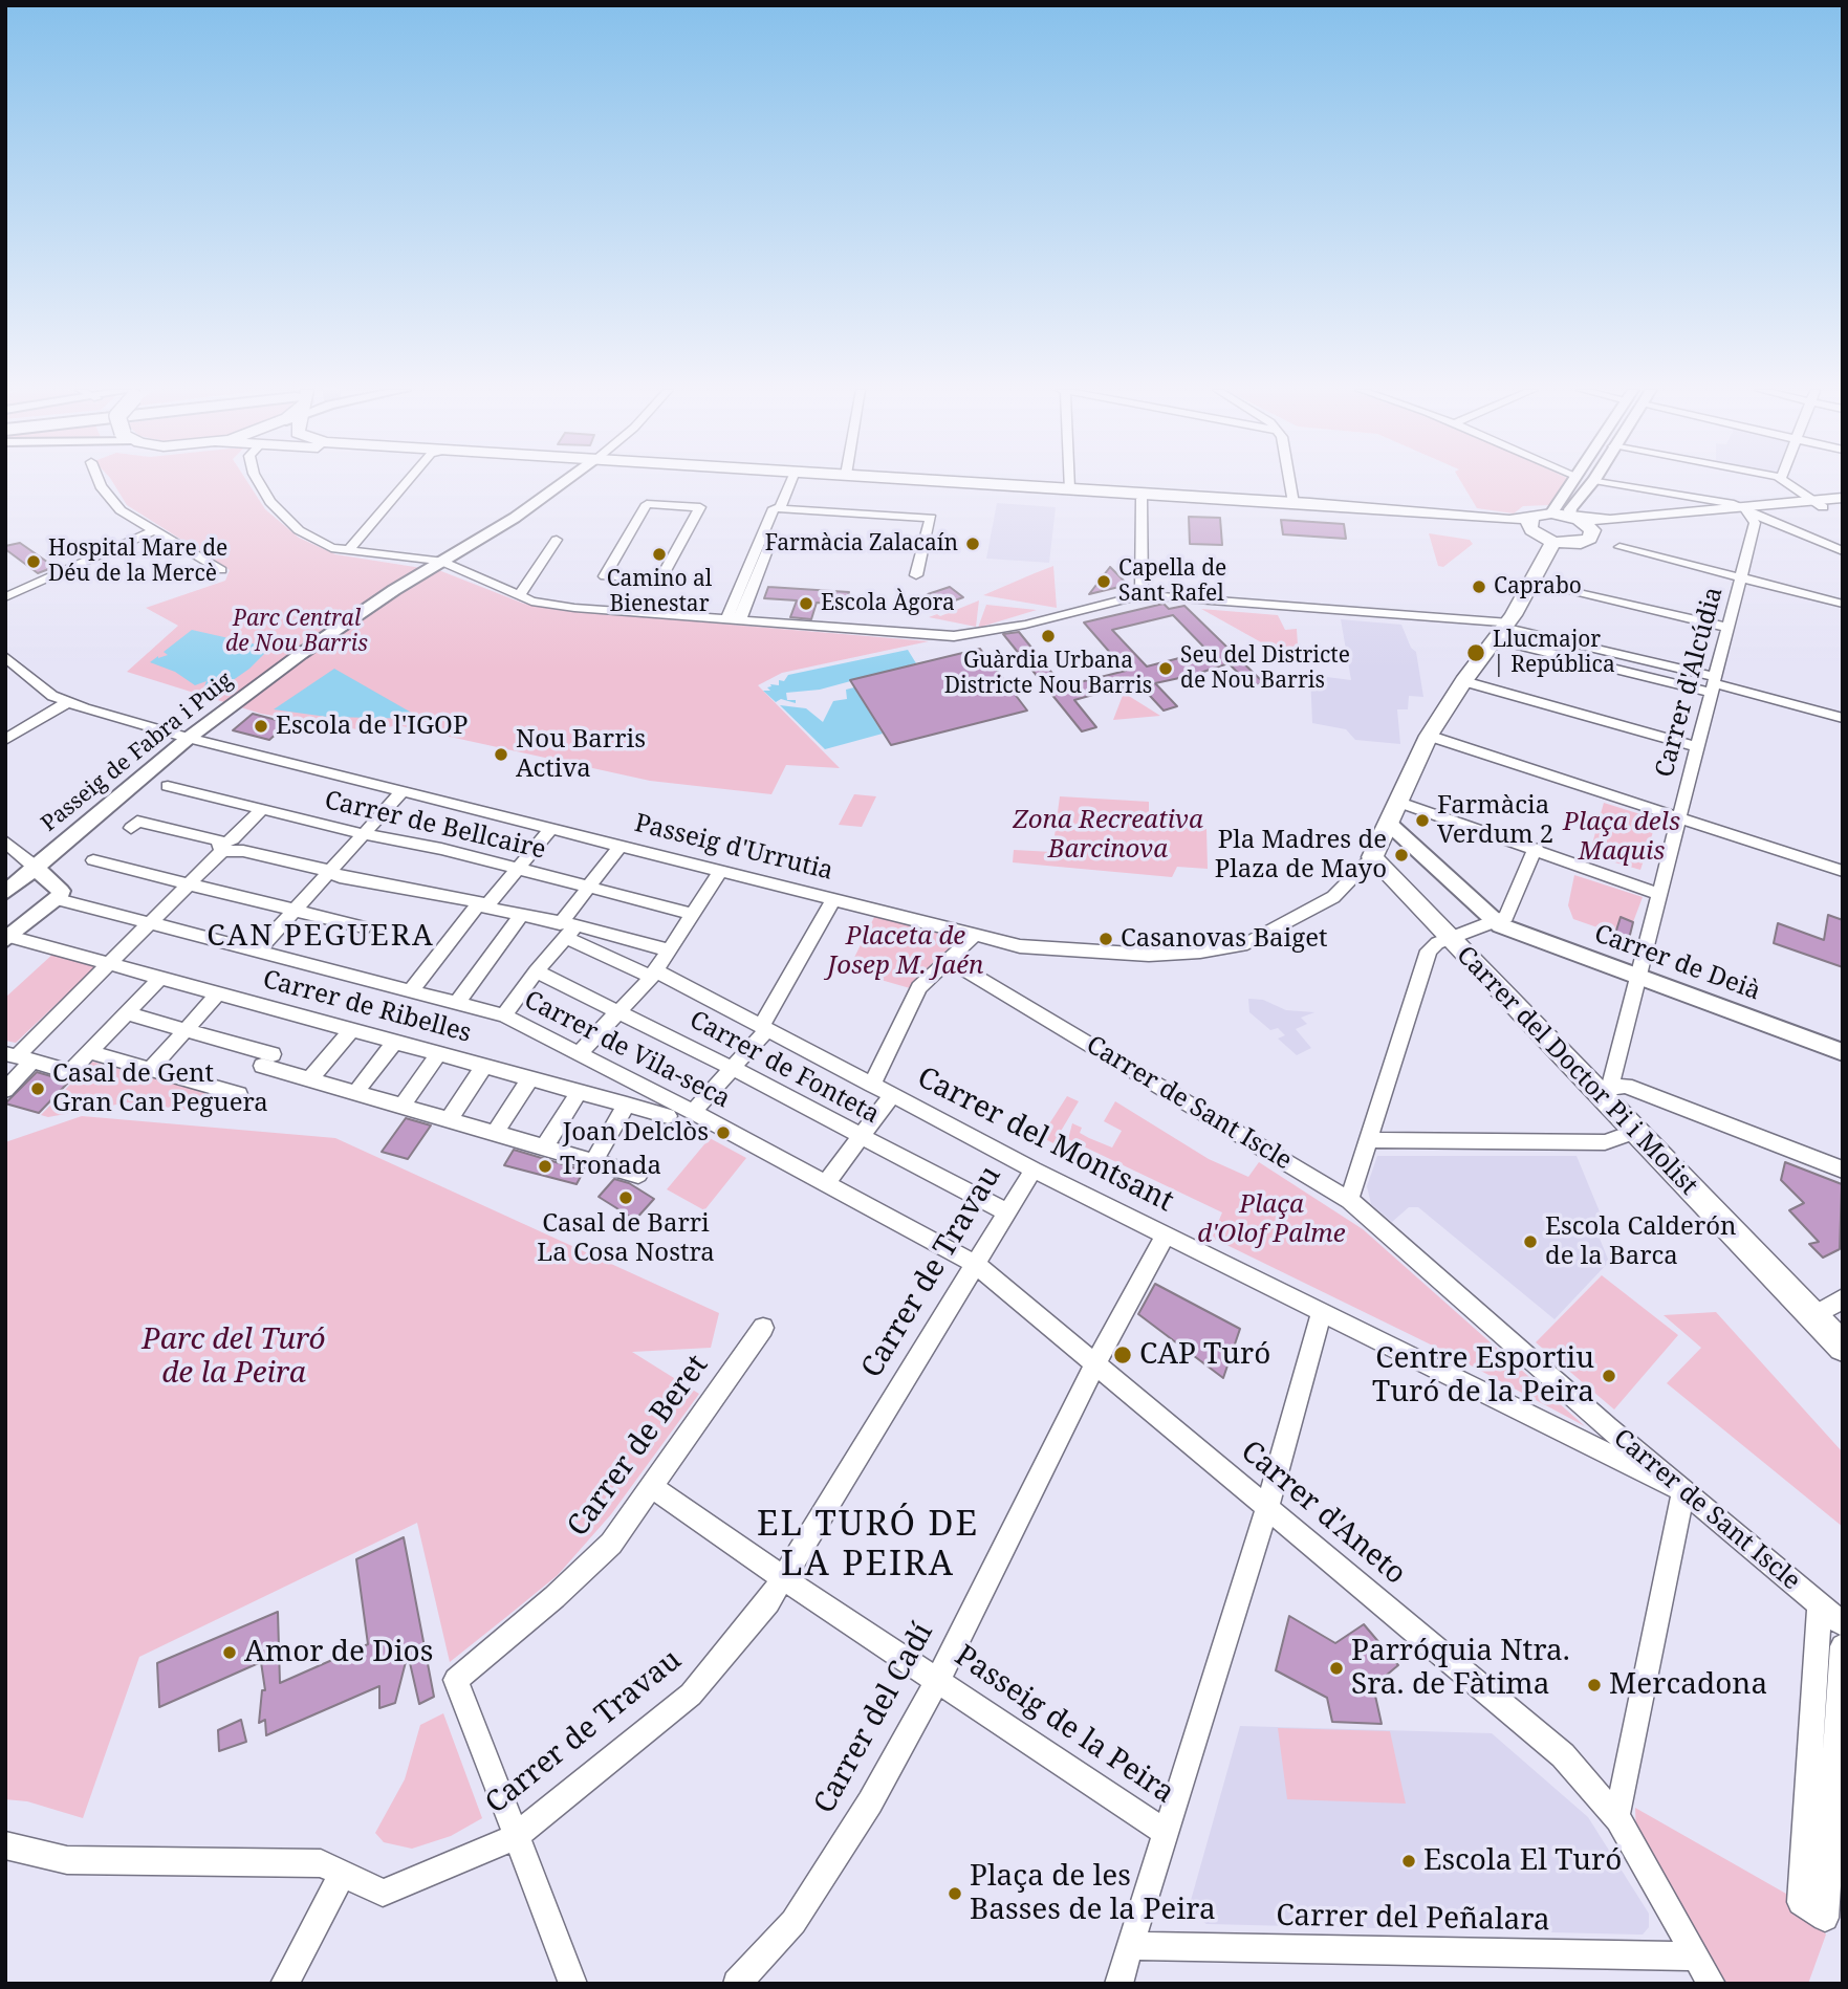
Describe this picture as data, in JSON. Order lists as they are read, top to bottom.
{
  "streets": {
    "main road": ["Carrer del Doctor Pi i Molist"],
    "street": [
      "Carrer d'Alcúdia",
      "Passeig de Fabra i Puig",
      "Carrer de Bellcaire",
      "Passeig d'Urrutia",
      "Carrer de Deià",
      "Carrer de Ribelles",
      "Carrer de Vila-seca",
      "Carrer de Fonteta",
      "Carrer de Sant Iscle",
      "Carrer del Montsant",
      "Carrer de Travau",
      "Carrer de Beret",
      "Carrer d'Aneto",
      "Carrer del Cadí",
      "Passeig de la Peira",
      "Carrer del Peñalara"
    ]
  },
  "crossings": [
    ["Carrer d'Alcúdia", "Carrer de Deià"],
    ["Carrer d'Alcúdia", "Carrer del Doctor Pi i Molist"],
    ["Passeig de Fabra i Puig", "Passeig d'Urrutia"],
    ["Passeig d'Urrutia", "Carrer del Doctor Pi i Molist"],
    ["Carrer de Vila-seca", "Carrer de Travau"],
    ["Carrer de Vila-seca", "Carrer d'Aneto"],
    ["Carrer de Fonteta", "Carrer de Travau"],
    ["Carrer de Sant Iscle", "Carrer del Montsant"],
    ["Carrer del Montsant", "Carrer de Travau"],
    ["Carrer del Montsant", "Carrer del Cadí"],
    ["Carrer de Travau", "Carrer de Beret"],
    ["Carrer de Travau", "Carrer d'Aneto"],
    ["Carrer de Travau", "Passeig de la Peira"],
    ["Carrer de Beret", "Passeig de la Peira"],
    ["Carrer d'Aneto", "Carrer del Cadí"],
    ["Carrer d'Aneto", "Carrer del Peñalara"],
    ["Carrer del Cadí", "Passeig de la Peira"],
    ["Passeig de la Peira", "Carrer del Peñalara"]
  ],
  "districts": ["CAN PEGUERA", "EL TURÓ DE LA PEIRA"],
  "parks": [
    "Parc Central de Nou Barris",
    "Zona Recreativa Barcinova",
    "Plaça dels Maquis",
    "Placeta de Josep M. Jaén",
    "Plaça d'Olof Palme",
    "Parc del Turó de la Peira"
  ],
  "places": [
    "Farmàcia Zalacaín",
    "Camino al Bienestar",
    "Hospital Mare de Déu de la Mercè",
    "Capella de Sant Rafel",
    "Caprabo",
    "Escola Àgora",
    "Guàrdia Urbana Districte Nou Barris",
    "Llucmajor | República",
    "Seu del Districte de Nou Barris",
    "Escola de l'IGOP",
    "Nou Barris Activa",
    "Farmàcia Verdum 2",
    "Pla Madres de Plaza de Mayo",
    "Casanovas Baiget",
    "Casal de Gent Gran Can Peguera",
    "Joan Delclòs",
    "Tronada",
    "Casal de Barri La Cosa Nostra",
    "Escola Calderón de la Barca",
    "CAP Turó",
    "Centre Esportiu Turó de la Peira",
    "Amor de Dios",
    "Parróquia Ntra. Sra. de Fàtima",
    "Mercadona",
    "Escola El Turó",
    "Plaça de les Basses de la Peira"
  ]
}
